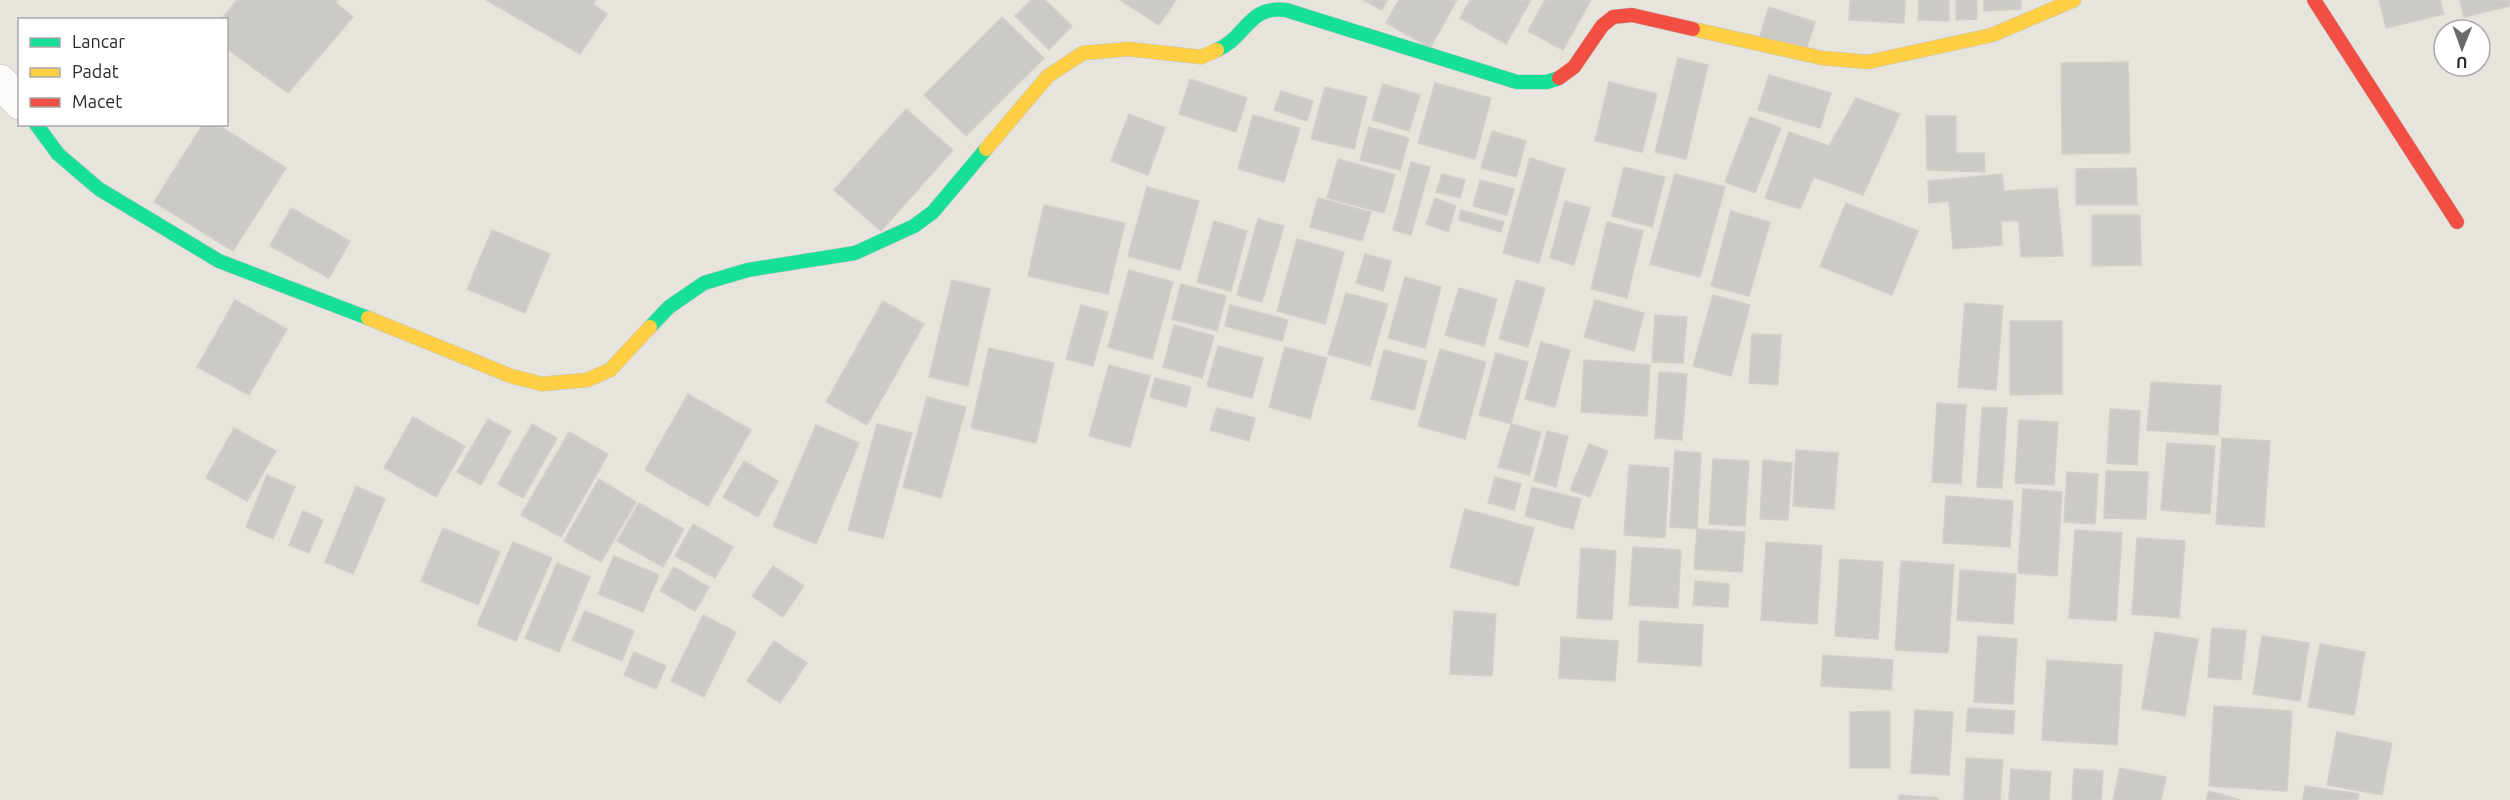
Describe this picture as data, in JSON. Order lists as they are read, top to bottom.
{
  "legend": ["Lancar", "Padat", "Macet"],
  "north": "bottom"
}
